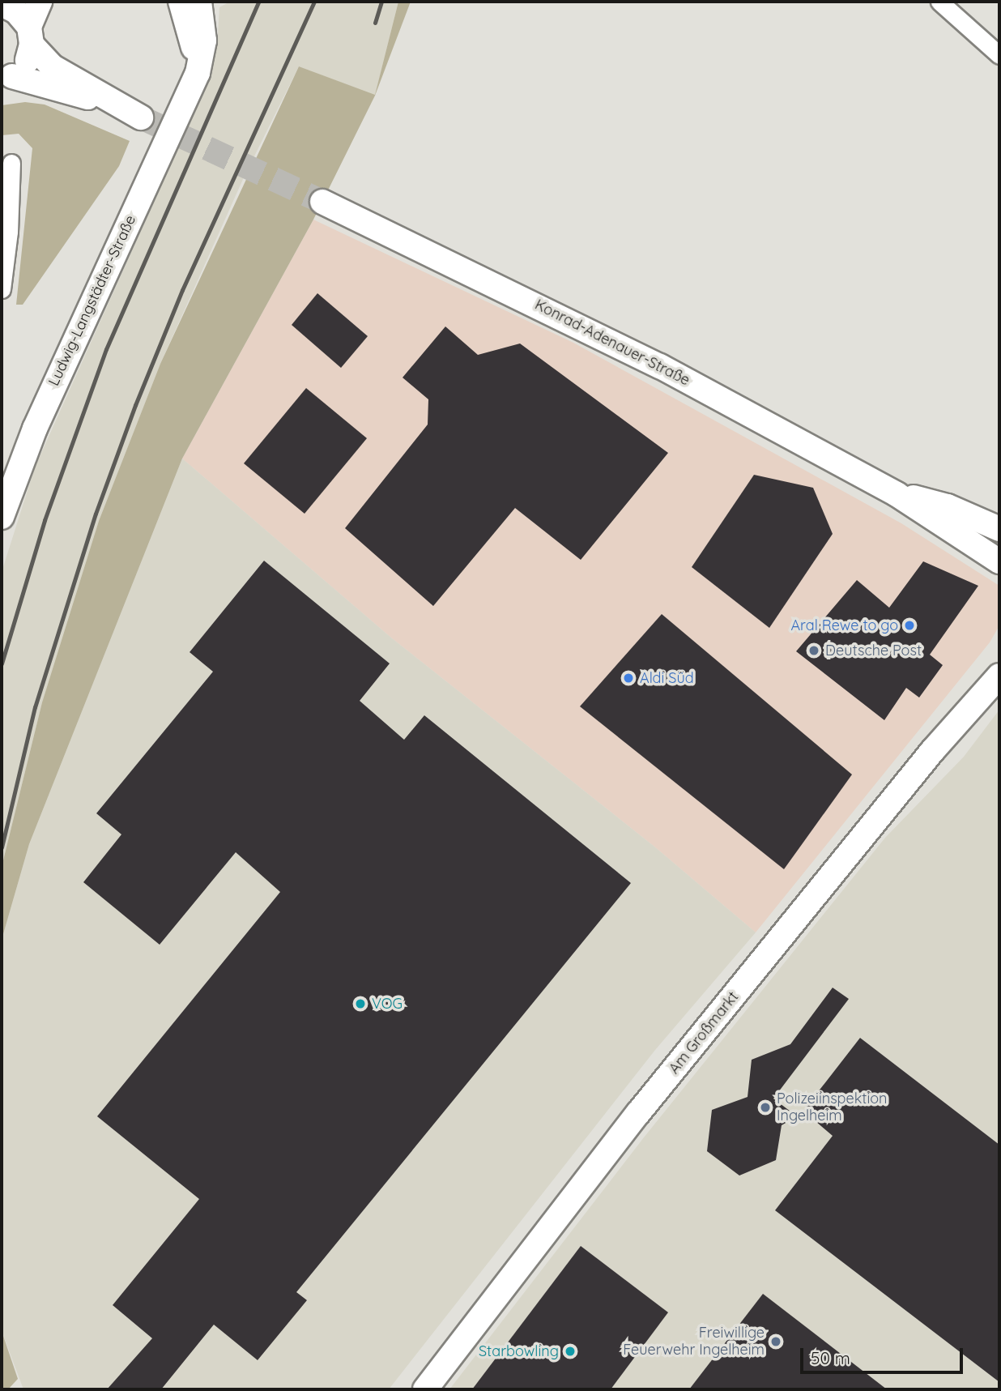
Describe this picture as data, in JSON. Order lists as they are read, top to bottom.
{
  "streets": {
    "main road": ["Ludwig-Langstädter-Straße", "Konrad-Adenauer-Straße", "Am Großmarkt"]
  },
  "places": [
    "Aral Rewe to go",
    "Deutsche Post",
    "Aldi Süd",
    "VOG",
    "Polizeiinspektion Ingelheim",
    "Freiwillige Feuerwehr Ingelheim",
    "Starbowling"
  ],
  "scale_bar": "50 m"
}
